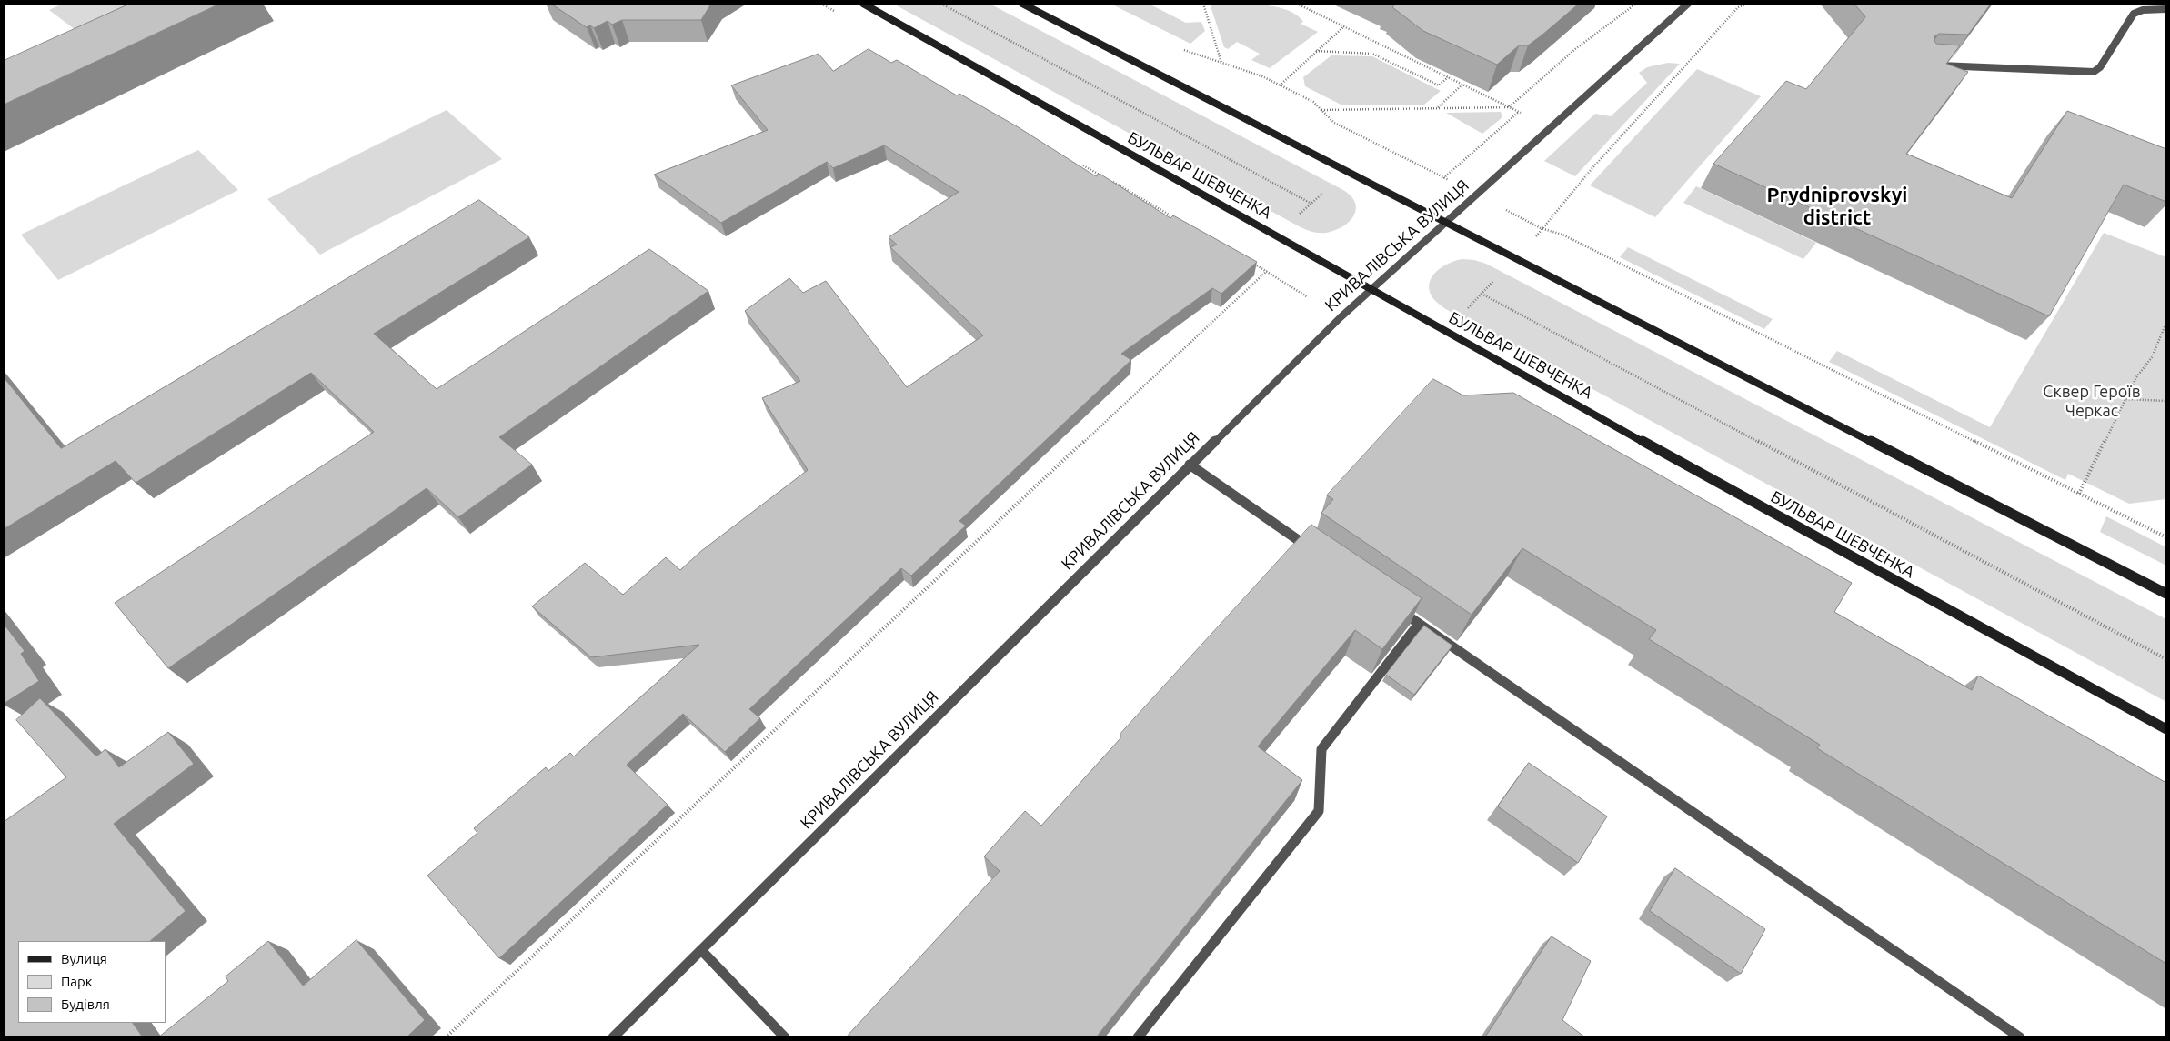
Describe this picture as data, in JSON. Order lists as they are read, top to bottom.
{
  "streets": {
    "main road": ["БУЛЬВАР ШЕВЧЕНКА"],
    "street": ["КРИВАЛІВСЬКА ВУЛИЦЯ"]
  },
  "crossings": [
    ["БУЛЬВАР ШЕВЧЕНКА", "КРИВАЛІВСЬКА ВУЛИЦЯ"]
  ],
  "districts": ["Prydniprovskyi district"],
  "parks": ["Сквер Героїв Черкас"],
  "legend": ["Вулиця", "Парк", "Будівля"]
}
